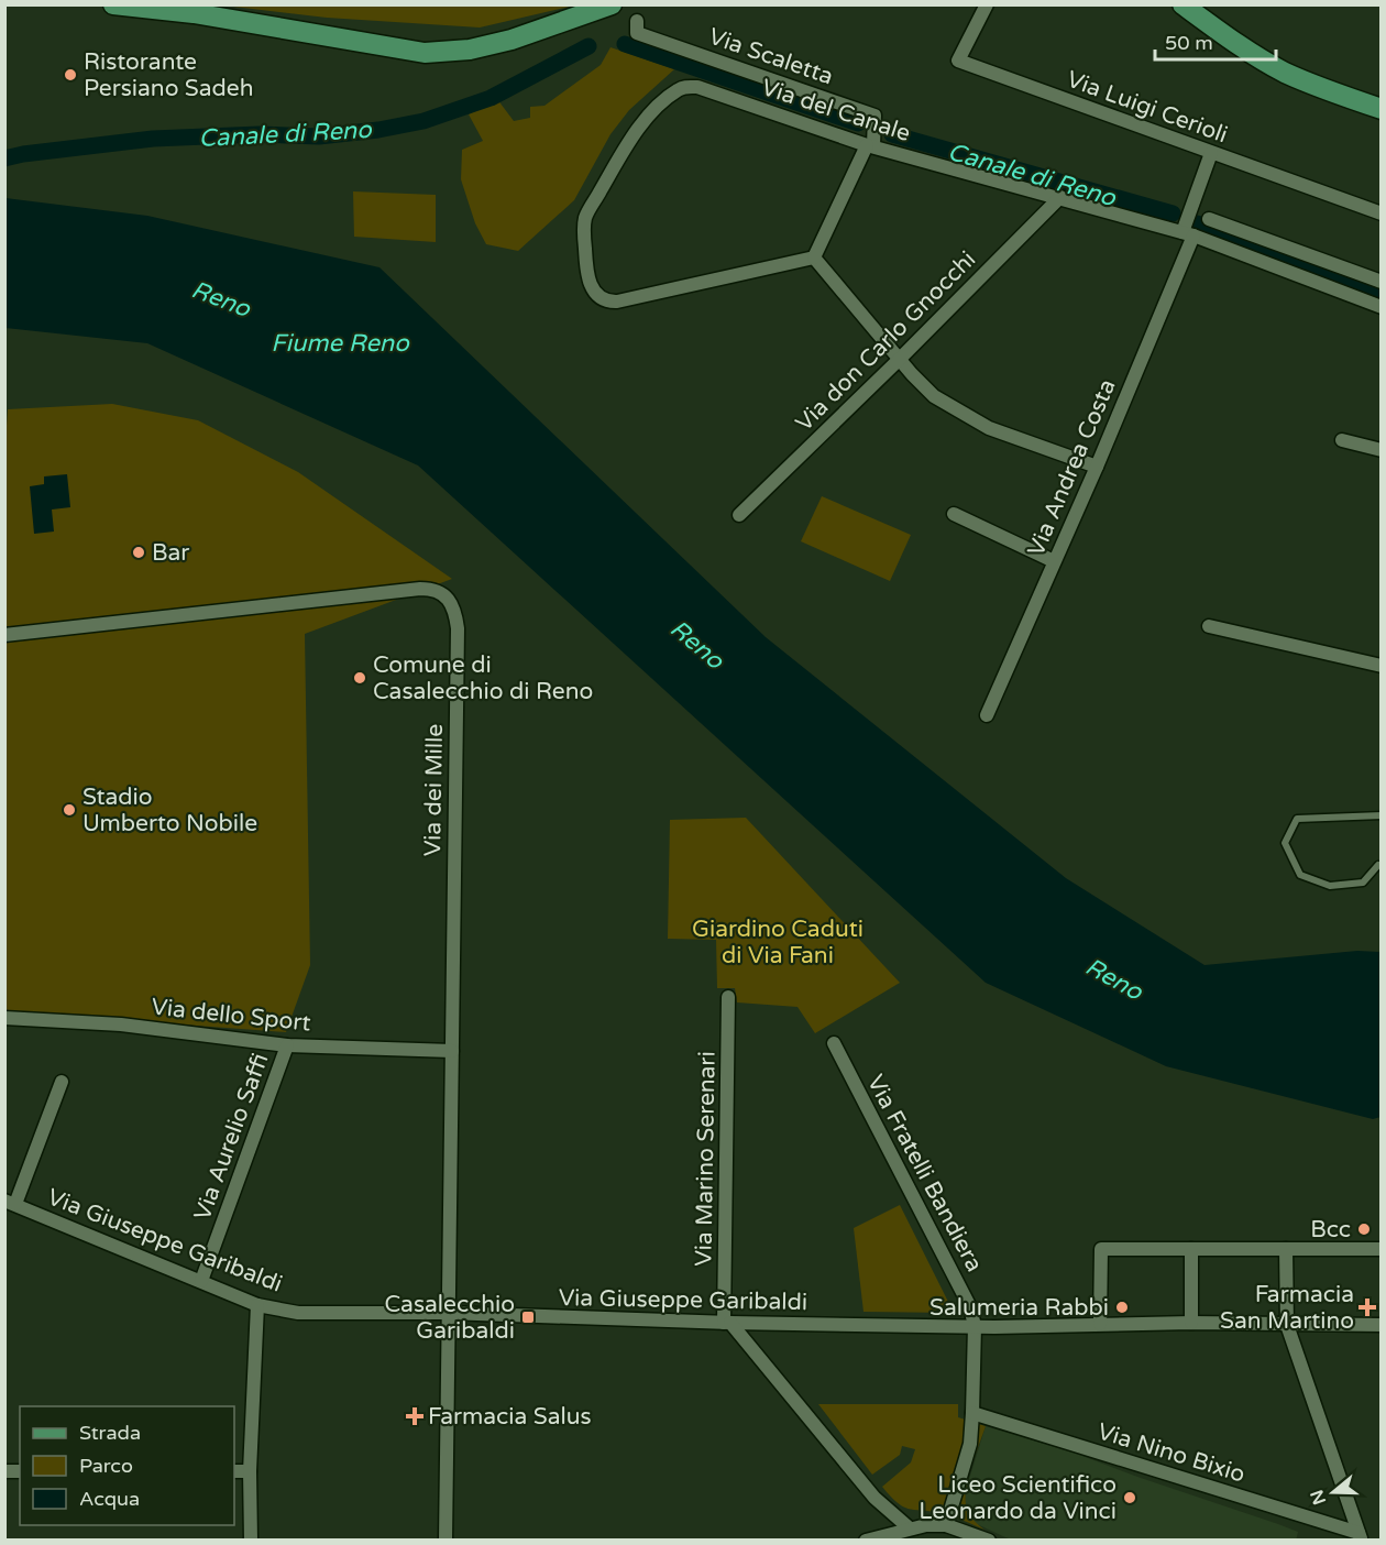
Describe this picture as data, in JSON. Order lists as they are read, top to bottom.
{
  "streets": {
    "street": [
      "Via Scaletta",
      "Via Luigi Cerioli",
      "Via del Canale",
      "Via don Carlo Gnocchi",
      "Via Andrea Costa",
      "Via dei Mille",
      "Via dello Sport",
      "Via Aurelio Saffi",
      "Via Marino Serenari",
      "Via Fratelli Bandiera",
      "Via Giuseppe Garibaldi",
      "Via Nino Bixio"
    ]
  },
  "crossings": [
    ["Via Scaletta", "Via del Canale"],
    ["Via Luigi Cerioli", "Via Andrea Costa"],
    ["Via del Canale", "Via don Carlo Gnocchi"],
    ["Via del Canale", "Via Andrea Costa"],
    ["Via dei Mille", "Via dello Sport"],
    ["Via dei Mille", "Via Giuseppe Garibaldi"],
    ["Via dello Sport", "Via Aurelio Saffi"],
    ["Via Aurelio Saffi", "Via Giuseppe Garibaldi"],
    ["Via Marino Serenari", "Via Giuseppe Garibaldi"],
    ["Via Fratelli Bandiera", "Via Giuseppe Garibaldi"],
    ["Via Fratelli Bandiera", "Via Nino Bixio"],
    ["Via Giuseppe Garibaldi", "Via Nino Bixio"]
  ],
  "water": ["Canale di Reno", "Reno", "Fiume Reno"],
  "parks": ["Giardino Caduti di Via Fani"],
  "places": {
    "other": [
      "Ristorante Persiano Sadeh",
      "Bar",
      "Comune di Casalecchio di Reno",
      "Stadio Umberto Nobile",
      "Bcc",
      "Salumeria Rabbi",
      "Liceo Scientifico Leonardo da Vinci"
    ],
    "health": ["Farmacia San Martino", "Farmacia Salus"],
    "transit": ["Casalecchio Garibaldi"]
  },
  "legend": ["Strada", "Parco", "Acqua"],
  "scale_bar": "50 m",
  "north": "left"
}
